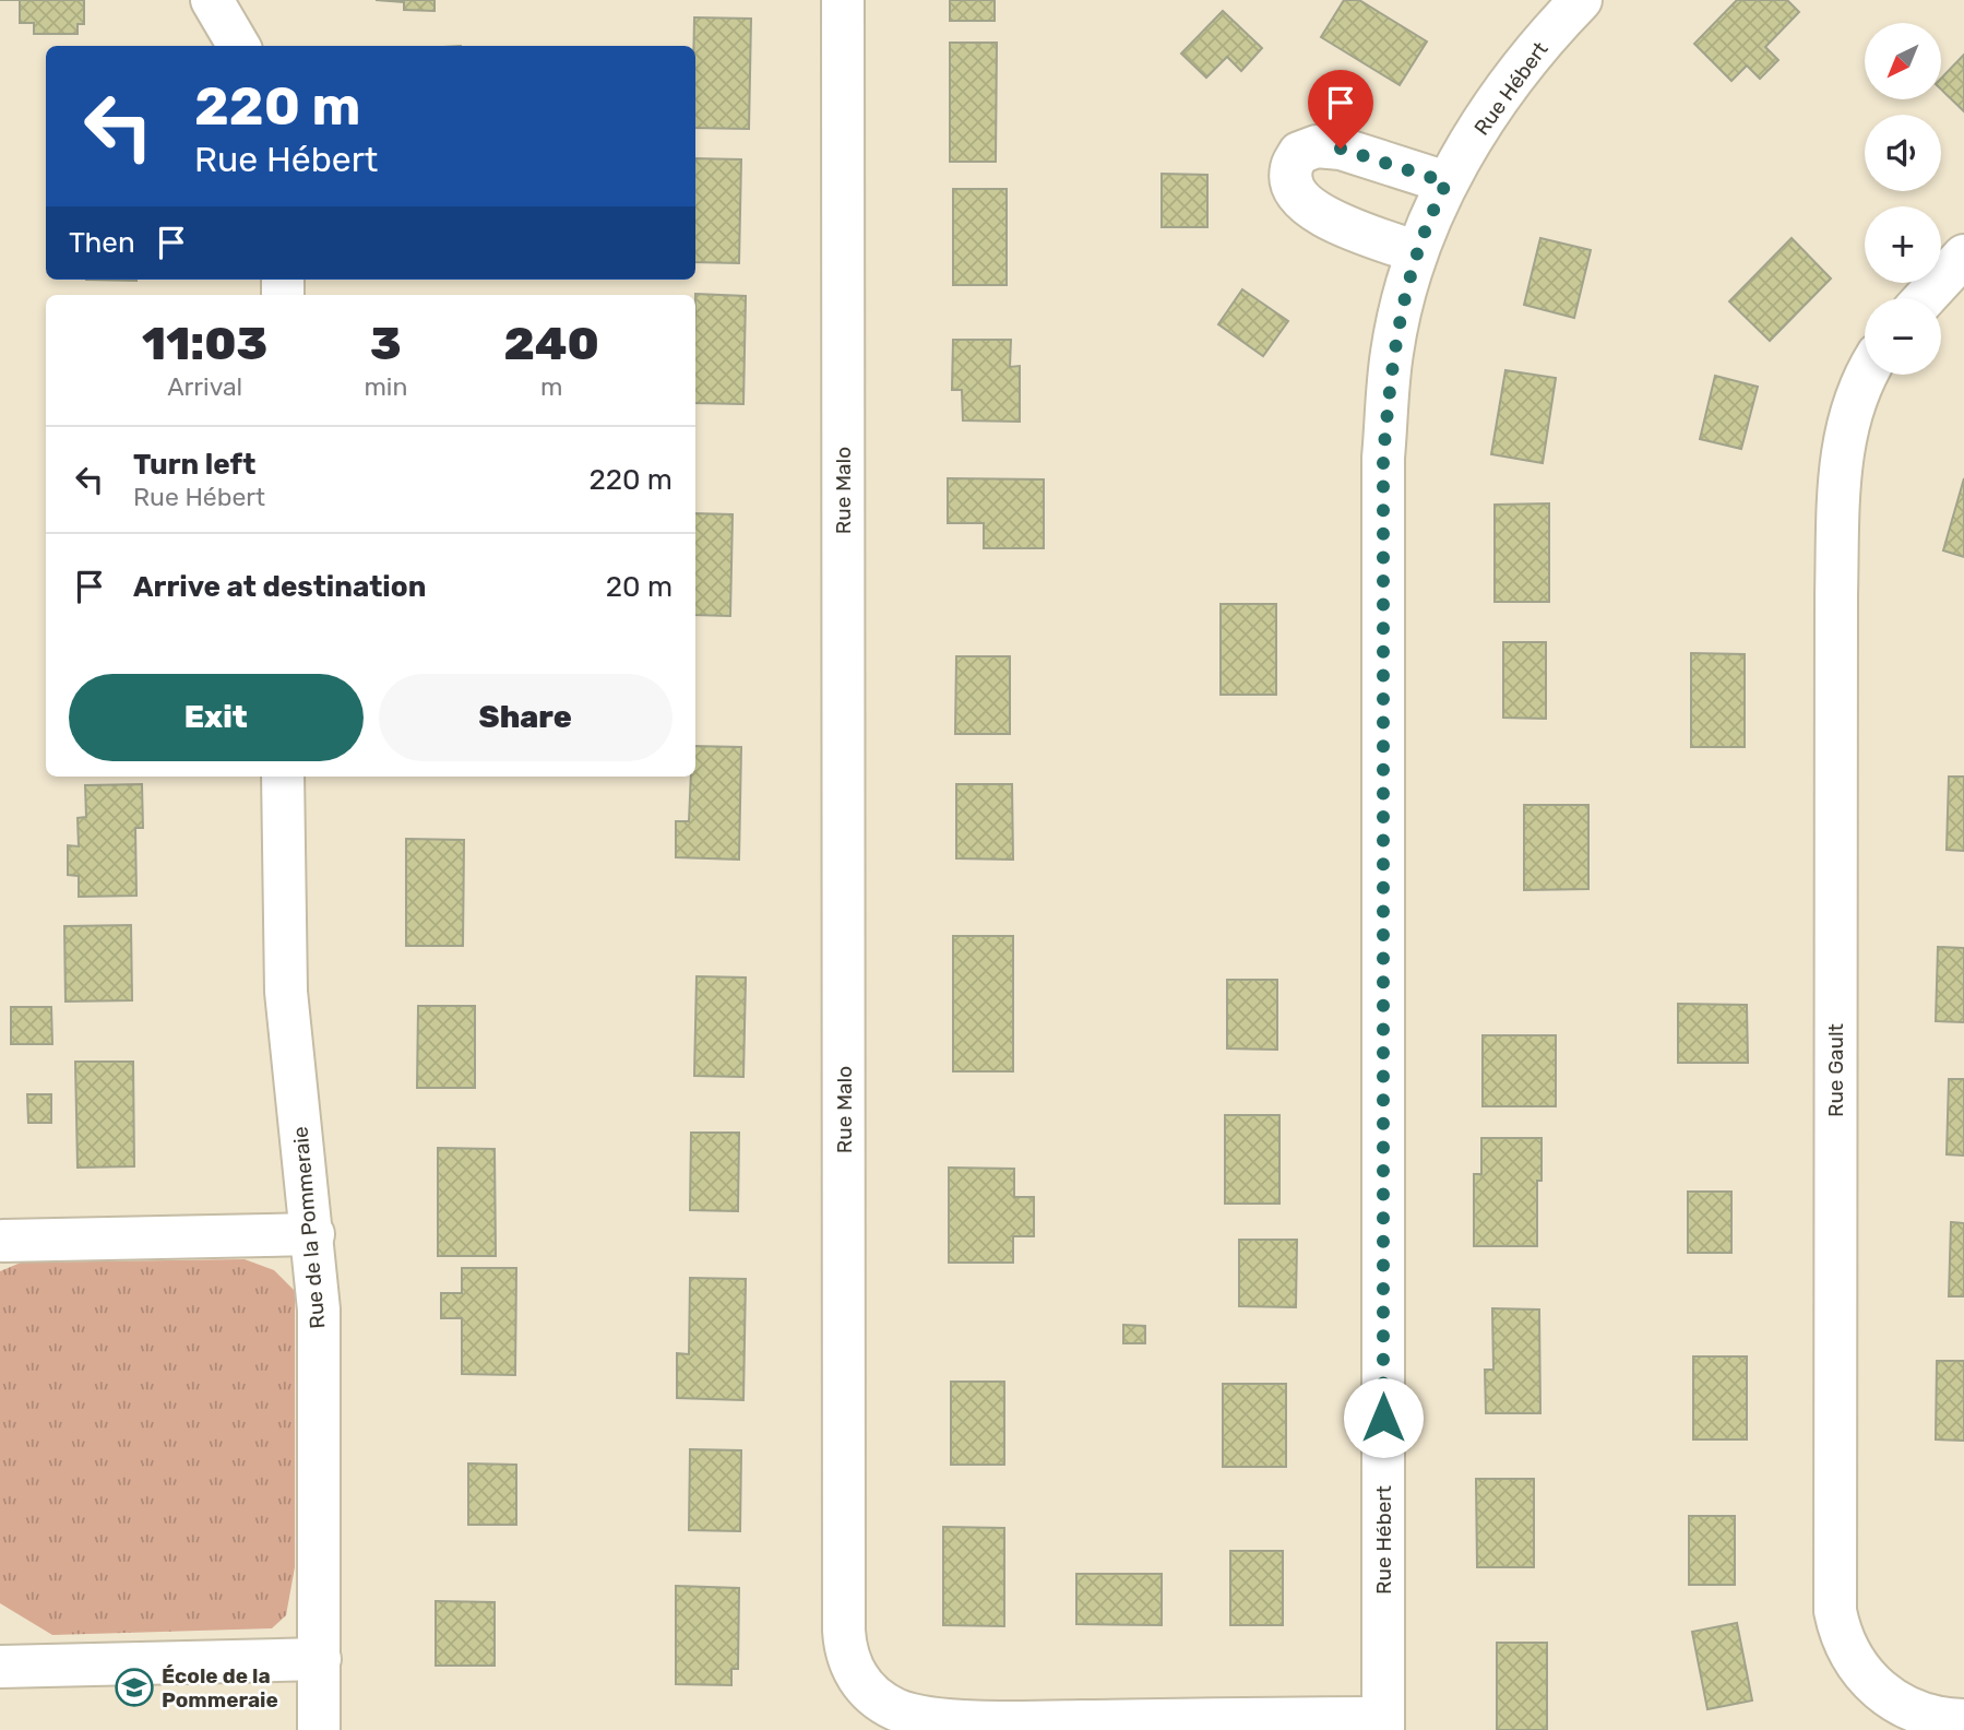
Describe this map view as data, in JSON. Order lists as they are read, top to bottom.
{
  "streets": {
    "street": [
      "Rue Hébert",
      "Rue Malo",
      "Rue Gault",
      "Rue de la Pommeraie"
    ]
  },
  "crossings": [
    ["Rue Hébert", "Rue Malo"]
  ],
  "places": {
    "school or university": ["École de la Pommeraie"]
  },
  "north": "bottom left",
  "page": {
    "map_buttons": ["+", "−"],
    "turn": ["220 m", "Rue Hébert"],
    "then": "Then",
    "eta": [
      "11:03",
      "Arrival",
      "3",
      "min",
      "240",
      "m"
    ],
    "list": [
      {
        "name": "Turn left",
        "note": "Rue Hébert",
        "value": "220 m"
      },
      {
        "name": "Arrive at destination",
        "value": "20 m"
      }
    ],
    "buttons": ["Exit", "Share"]
  }
}
